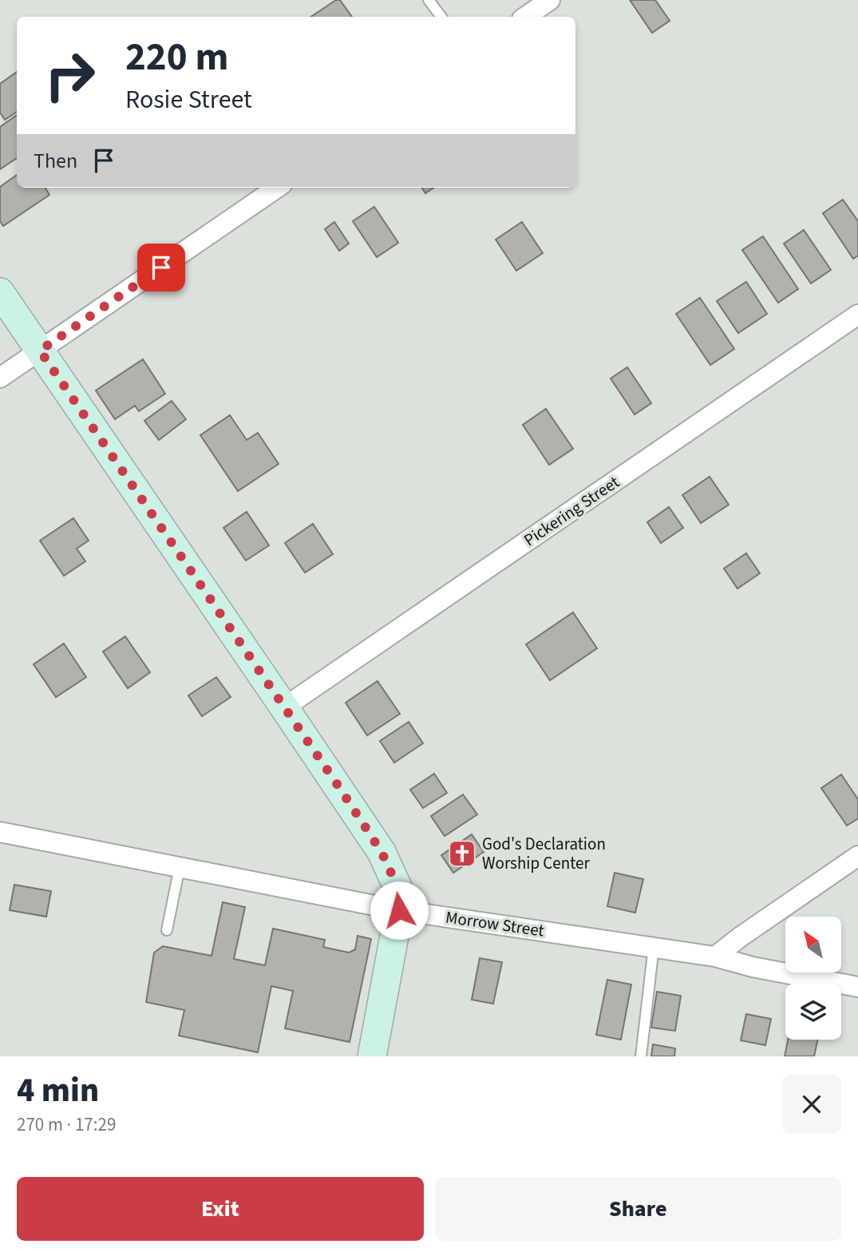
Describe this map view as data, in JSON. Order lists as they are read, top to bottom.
{
  "streets": {
    "street": ["Pickering Street", "Morrow Street"]
  },
  "places": {
    "church": ["God's Declaration Worship Center"]
  },
  "north": "top left",
  "page": {
    "turn": ["220 m", "Rosie Street"],
    "then": "Then",
    "heading": ["4 min", "270 m · 17:29"],
    "buttons": ["Exit", "Share"]
  }
}
